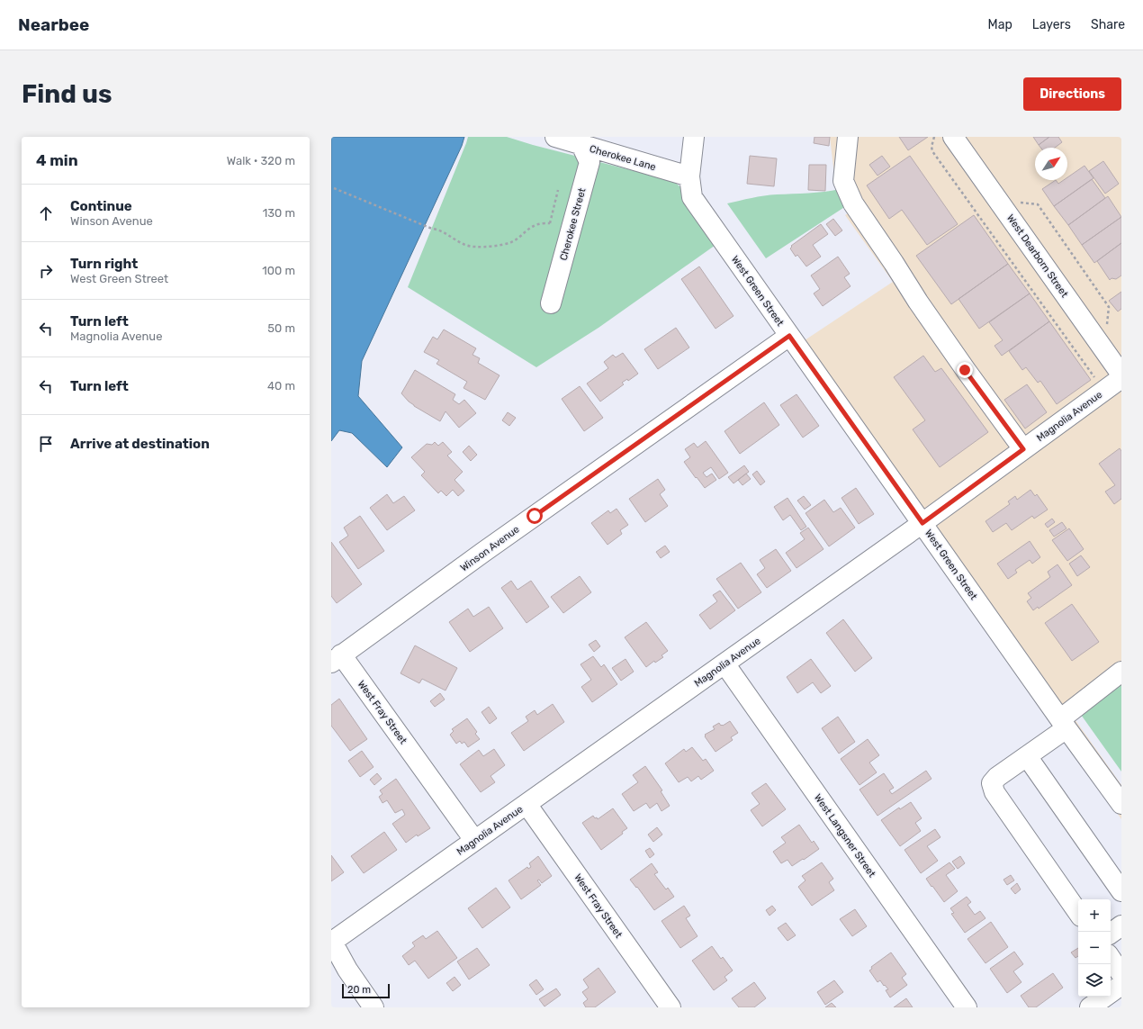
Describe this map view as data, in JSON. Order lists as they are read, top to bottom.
{
  "streets": {
    "street": [
      "Cherokee Lane",
      "Cherokee Street",
      "West Dearborn Street",
      "West Green Street",
      "Magnolia Avenue",
      "Winson Avenue",
      "West Fray Street",
      "West Langsner Street"
    ]
  },
  "crossings": [
    ["Cherokee Lane", "Cherokee Street"],
    ["Cherokee Lane", "West Green Street"],
    ["West Dearborn Street", "Magnolia Avenue"],
    ["West Green Street", "Magnolia Avenue"],
    ["West Green Street", "Winson Avenue"],
    ["Magnolia Avenue", "West Fray Street"],
    ["Magnolia Avenue", "West Langsner Street"],
    ["Winson Avenue", "West Fray Street"]
  ],
  "scale_bar": "20 m",
  "north": "top right",
  "page": {
    "header": "Nearbee",
    "nav": ["Map", "Layers", "Share"],
    "buttons": "Directions",
    "title": "Find us",
    "heading": ["4 min", "Walk · 320 m"],
    "list": [
      ["Continue", "Winson Avenue", "130 m"],
      ["Turn right", "West Green Street", "100 m"],
      ["Turn left", "Magnolia Avenue", "50 m"],
      ["Turn left", "40 m"],
      "Arrive at destination"
    ],
    "map_buttons": ["+", "−"],
    "scale": "20 m"
  }
}
